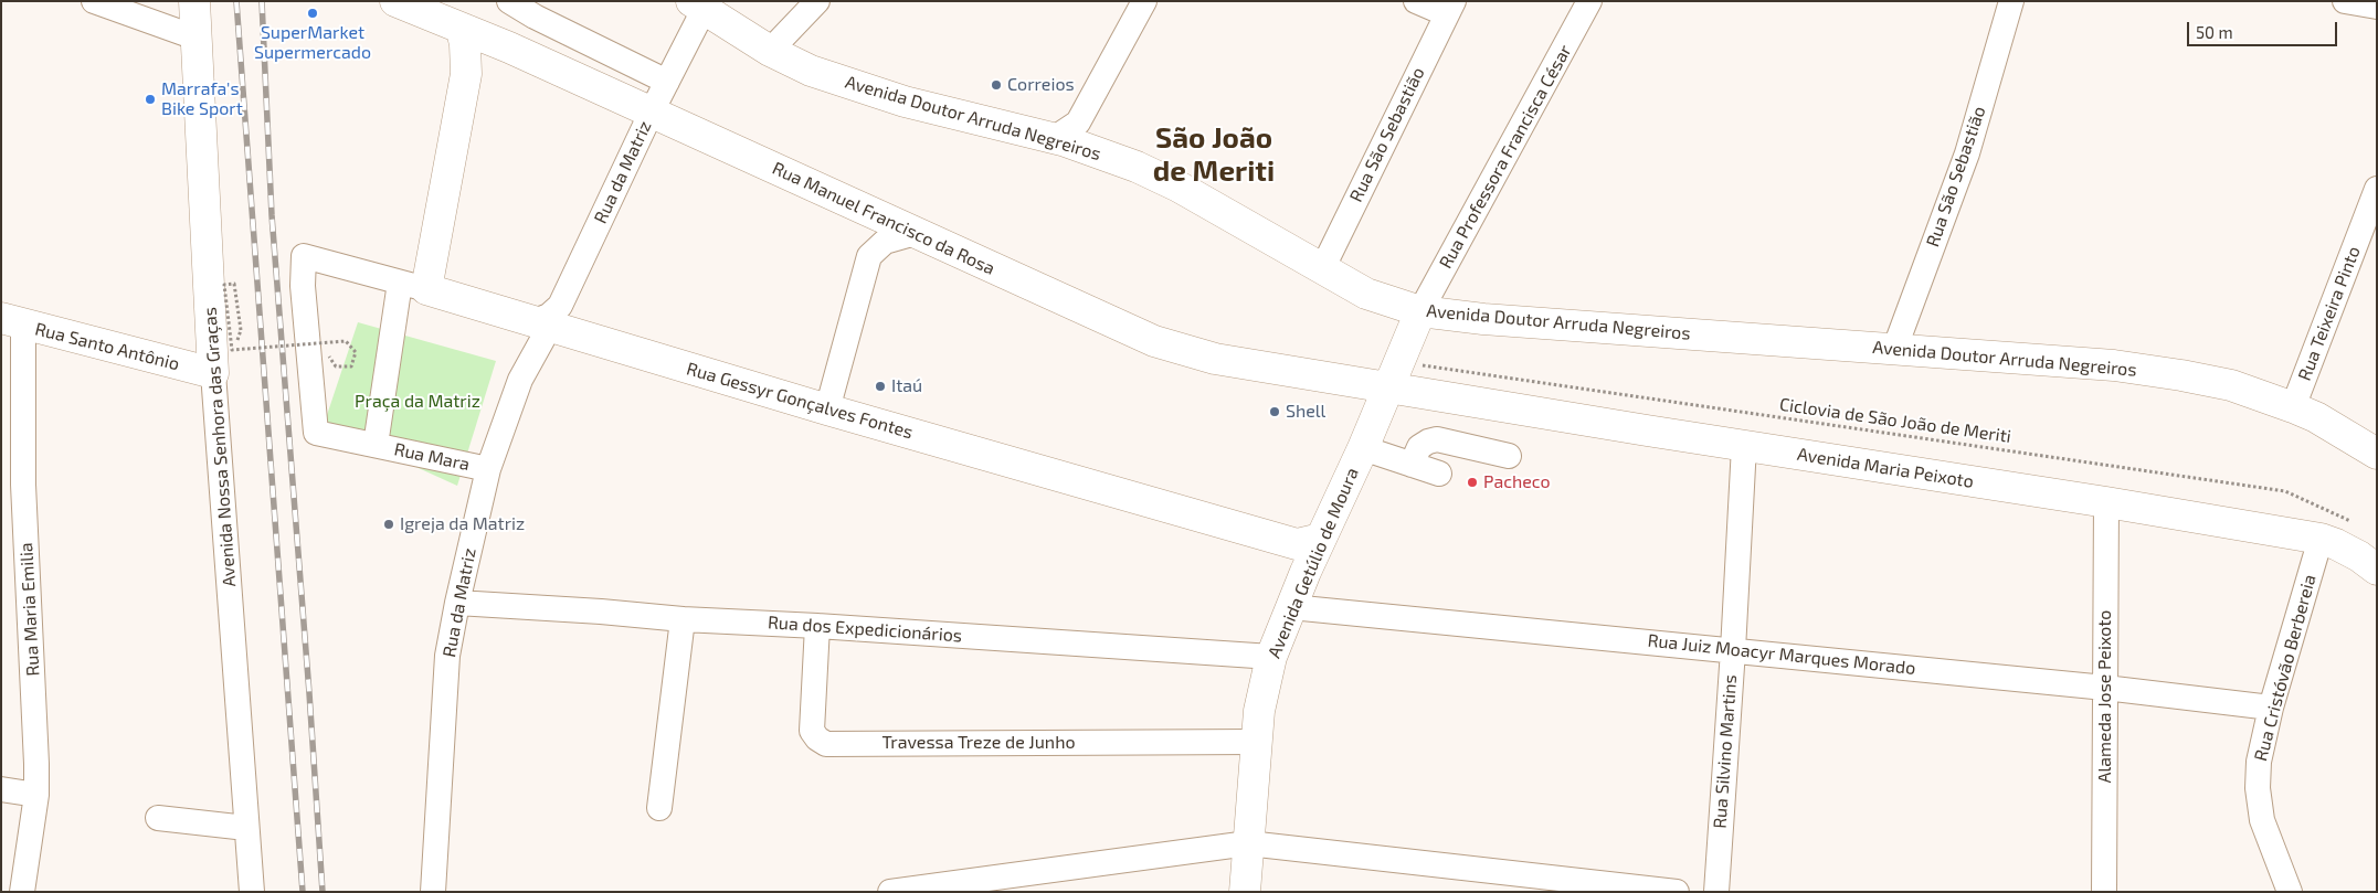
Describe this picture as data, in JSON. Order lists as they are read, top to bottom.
{
  "streets": {
    "main road": [
      "Avenida Doutor Arruda Negreiros",
      "Rua Manuel Francisco da Rosa",
      "Rua Santo Antônio",
      "Rua Gessyr Gonçalves Fontes",
      "Avenida Nossa Senhora das Graças",
      "Avenida Maria Peixoto",
      "Avenida Getúlio de Moura"
    ],
    "street": [
      "Rua São Sebastião",
      "Rua Professora Francisca César",
      "Rua da Matriz",
      "Rua Teixeira Pinto",
      "Rua Mara",
      "Rua Maria Emilia",
      "Rua dos Expedicionários",
      "Rua Juiz Moacyr Marques Morado",
      "Rua Cristóvão Berbereia",
      "Alameda Jose Peixoto",
      "Travessa Treze de Junho",
      "Rua Silvino Martins"
    ],
    "path": ["Ciclovia de São João de Meriti"]
  },
  "crossings": [
    ["Avenida Doutor Arruda Negreiros", "Rua São Sebastião"],
    ["Avenida Doutor Arruda Negreiros", "Rua Professora Francisca César"],
    ["Avenida Doutor Arruda Negreiros", "Rua da Matriz"],
    ["Avenida Doutor Arruda Negreiros", "Rua Teixeira Pinto"],
    ["Avenida Doutor Arruda Negreiros", "Avenida Getúlio de Moura"],
    ["Rua Professora Francisca César", "Avenida Getúlio de Moura"],
    ["Rua da Matriz", "Rua Manuel Francisco da Rosa"],
    ["Rua da Matriz", "Rua Gessyr Gonçalves Fontes"],
    ["Rua da Matriz", "Rua Mara"],
    ["Rua da Matriz", "Rua dos Expedicionários"],
    ["Rua Manuel Francisco da Rosa", "Avenida Maria Peixoto"],
    ["Rua Manuel Francisco da Rosa", "Avenida Getúlio de Moura"],
    ["Rua Santo Antônio", "Avenida Nossa Senhora das Graças"],
    ["Rua Santo Antônio", "Rua Maria Emilia"],
    ["Rua Gessyr Gonçalves Fontes", "Rua Mara"],
    ["Rua Gessyr Gonçalves Fontes", "Avenida Getúlio de Moura"],
    ["Ciclovia de São João de Meriti", "Avenida Getúlio de Moura"],
    ["Avenida Maria Peixoto", "Avenida Getúlio de Moura"],
    ["Avenida Maria Peixoto", "Rua Cristóvão Berbereia"],
    ["Avenida Maria Peixoto", "Alameda Jose Peixoto"],
    ["Avenida Maria Peixoto", "Rua Silvino Martins"],
    ["Avenida Getúlio de Moura", "Rua dos Expedicionários"],
    ["Avenida Getúlio de Moura", "Rua Juiz Moacyr Marques Morado"],
    ["Avenida Getúlio de Moura", "Travessa Treze de Junho"],
    ["Rua dos Expedicionários", "Travessa Treze de Junho"],
    ["Rua Juiz Moacyr Marques Morado", "Rua Cristóvão Berbereia"],
    ["Rua Juiz Moacyr Marques Morado", "Alameda Jose Peixoto"],
    ["Rua Juiz Moacyr Marques Morado", "Rua Silvino Martins"]
  ],
  "districts": ["São João de Meriti"],
  "parks": ["Praça da Matriz"],
  "places": [
    "SuperMarket Supermercado",
    "Correios",
    "Marrafa's Bike Sport",
    "Itaú",
    "Shell",
    "Pacheco",
    "Igreja da Matriz"
  ],
  "scale_bar": "50 m"
}
